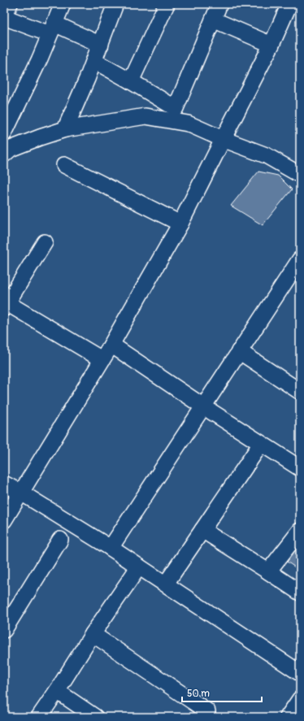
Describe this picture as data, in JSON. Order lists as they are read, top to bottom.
{
  "scale_bar": "50 m"
}
